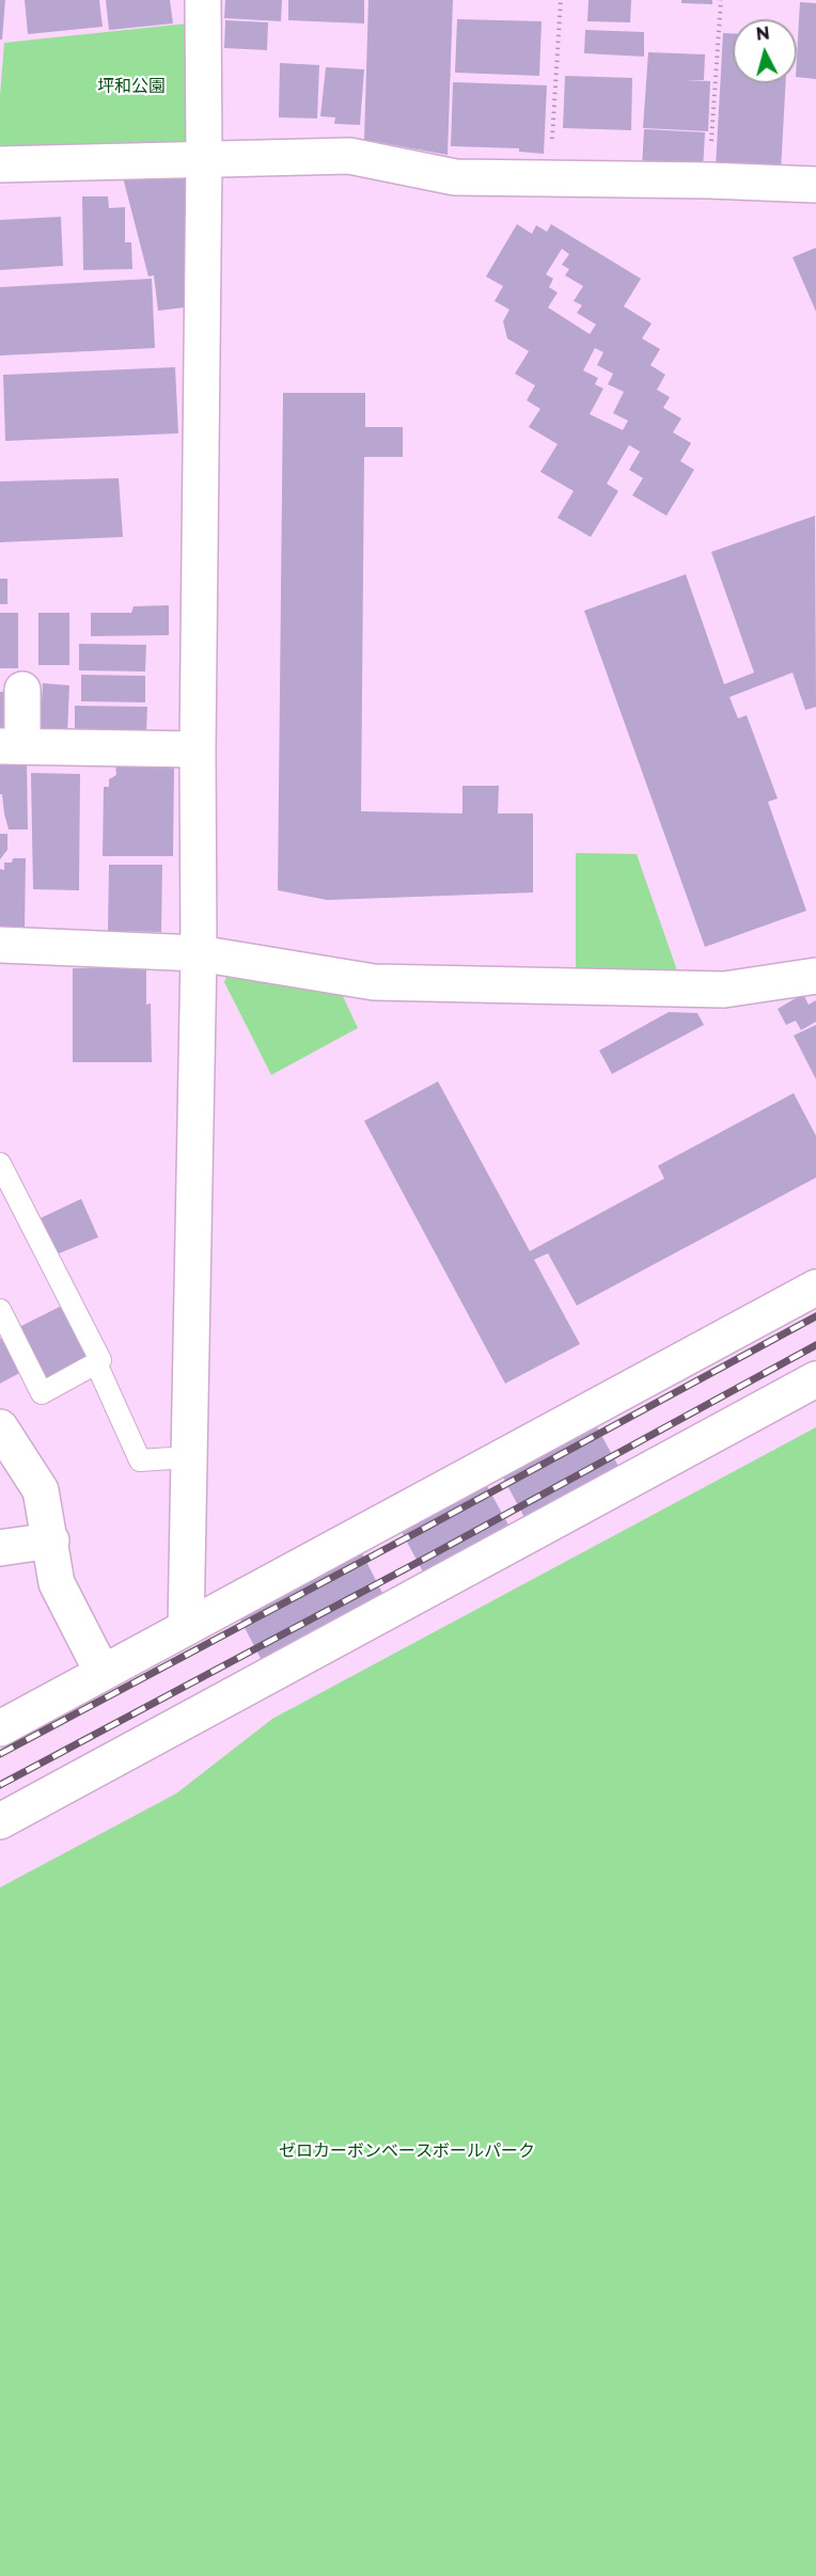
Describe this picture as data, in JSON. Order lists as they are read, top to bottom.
{
  "parks": ["坪和公園", "ゼロカーボンベースボールパーク"],
  "north": "top"
}
